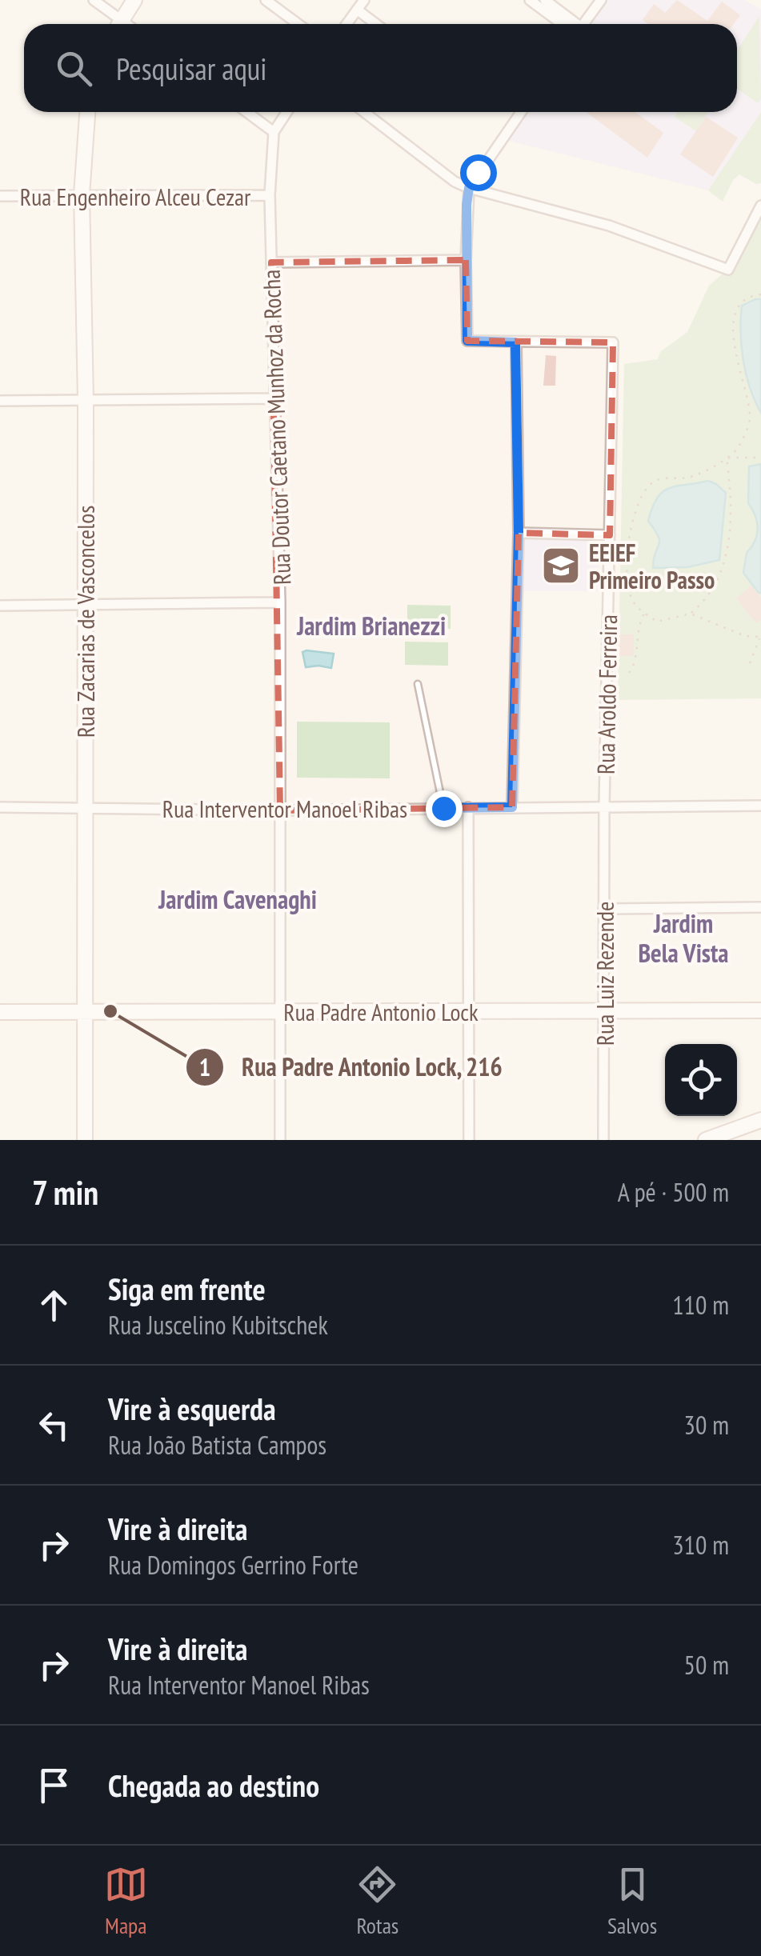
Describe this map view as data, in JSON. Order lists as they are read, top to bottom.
{
  "streets": {
    "street": [
      "Rua Engenheiro Alceu Cezar",
      "Rua Doutor Caetano Munhoz da Rocha",
      "Rua Zacarias de Vasconcelos",
      "Rua Aroldo Ferreira",
      "Rua Interventor Manoel Ribas",
      "Rua Luiz Rezende",
      "Rua Padre Antonio Lock"
    ]
  },
  "crossings": [
    ["Rua Engenheiro Alceu Cezar", "Rua Doutor Caetano Munhoz da Rocha"],
    ["Rua Engenheiro Alceu Cezar", "Rua Zacarias de Vasconcelos"],
    ["Rua Doutor Caetano Munhoz da Rocha", "Rua Interventor Manoel Ribas"],
    ["Rua Doutor Caetano Munhoz da Rocha", "Rua Padre Antonio Lock"],
    ["Rua Zacarias de Vasconcelos", "Rua Interventor Manoel Ribas"],
    ["Rua Zacarias de Vasconcelos", "Rua Padre Antonio Lock"],
    ["Rua Aroldo Ferreira", "Rua Interventor Manoel Ribas"],
    ["Rua Aroldo Ferreira", "Rua Luiz Rezende"],
    ["Rua Interventor Manoel Ribas", "Rua Luiz Rezende"],
    ["Rua Luiz Rezende", "Rua Padre Antonio Lock"]
  ],
  "districts": ["Jardim Brianezzi", "Jardim Cavenaghi", "Jardim Bela Vista"],
  "places": {
    "school or university": ["EEIEF Primeiro Passo"],
    "other": ["Rua Padre Antonio Lock, 216"]
  },
  "page": {
    "search": "Pesquisar aqui",
    "heading": ["7 min", "A pé · 500 m"],
    "list": [
      ["Siga em frente", "Rua Juscelino Kubitschek", "110 m"],
      ["Vire à esquerda", "Rua João Batista Campos", "30 m"],
      ["Vire à direita", "Rua Domingos Gerrino Forte", "310 m"],
      ["Vire à direita", "Rua Interventor Manoel Ribas", "50 m"],
      "Chegada ao destino"
    ],
    "nav": ["Mapa", "Rotas", "Salvos"]
  }
}
